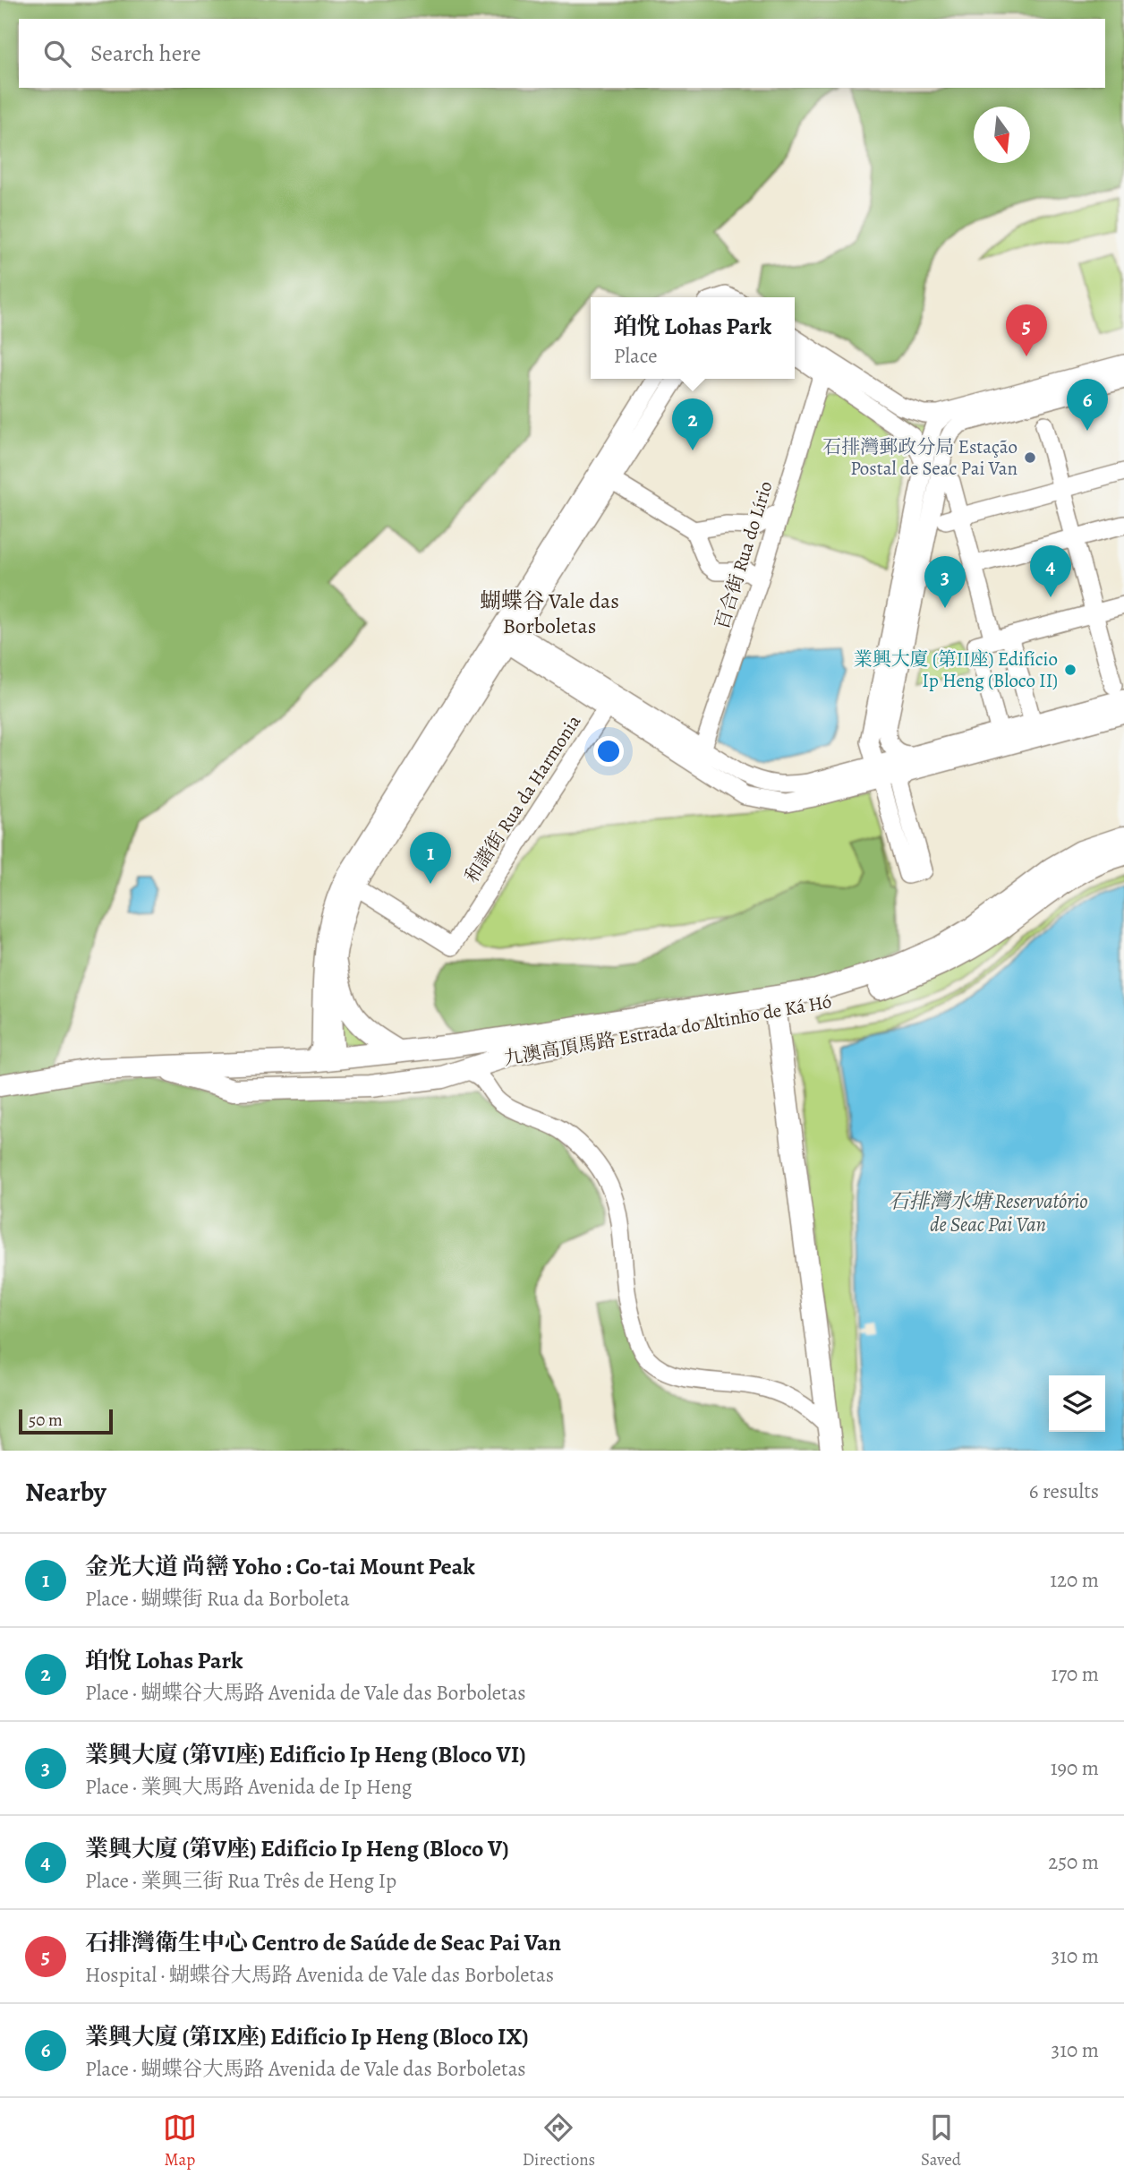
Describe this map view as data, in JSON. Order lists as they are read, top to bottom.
{
  "streets": {
    "main road": ["九澳高頂馬路 Estrada do Altinho de Ká Hó"],
    "street": ["百合街 Rua do Lírio", "和諧街 Rua da Harmonia"]
  },
  "districts": ["蝴蝶谷 Vale das Borboletas"],
  "water": ["石排灣水塘 Reservatório de Seac Pai Van"],
  "places": ["石排灣郵政分局 Estação Postal de Seac Pai Van", "業興大廈 (第II座) Edifício Ip Heng (Bloco II)"],
  "scale_bar": "50 m",
  "north": "bottom",
  "page": {
    "search": "Search here",
    "popup": ["珀悅 Lohas Park", "Place"],
    "pins": [
      "5",
      "6",
      "2",
      "4",
      "3",
      "1"
    ],
    "scale": "50 m",
    "heading": ["Nearby", "6 results"],
    "list": [
      {
        "mark": "1",
        "name": "金光大道 尚巒 Yoho : Co-tai Mount Peak",
        "note": "Place · 蝴蝶街 Rua da Borboleta",
        "value": "120 m"
      },
      {
        "mark": "2",
        "name": "珀悅 Lohas Park",
        "note": "Place · 蝴蝶谷大馬路 Avenida de Vale das Borboletas",
        "value": "170 m"
      },
      {
        "mark": "3",
        "name": "業興大廈 (第VI座) Edifício Ip Heng (Bloco VI)",
        "note": "Place · 業興大馬路 Avenida de Ip Heng",
        "value": "190 m"
      },
      {
        "mark": "4",
        "name": "業興大廈 (第V座) Edifício Ip Heng (Bloco V)",
        "note": "Place · 業興三街 Rua Três de Heng Ip",
        "value": "250 m"
      },
      {
        "mark": "5",
        "name": "石排灣衛生中心 Centro de Saúde de Seac Pai Van",
        "note": "Hospital · 蝴蝶谷大馬路 Avenida de Vale das Borboletas",
        "value": "310 m"
      },
      {
        "mark": "6",
        "name": "業興大廈 (第IX座) Edifício Ip Heng (Bloco IX)",
        "note": "Place · 蝴蝶谷大馬路 Avenida de Vale das Borboletas",
        "value": "310 m"
      }
    ],
    "nav": ["Map", "Directions", "Saved"]
  }
}
